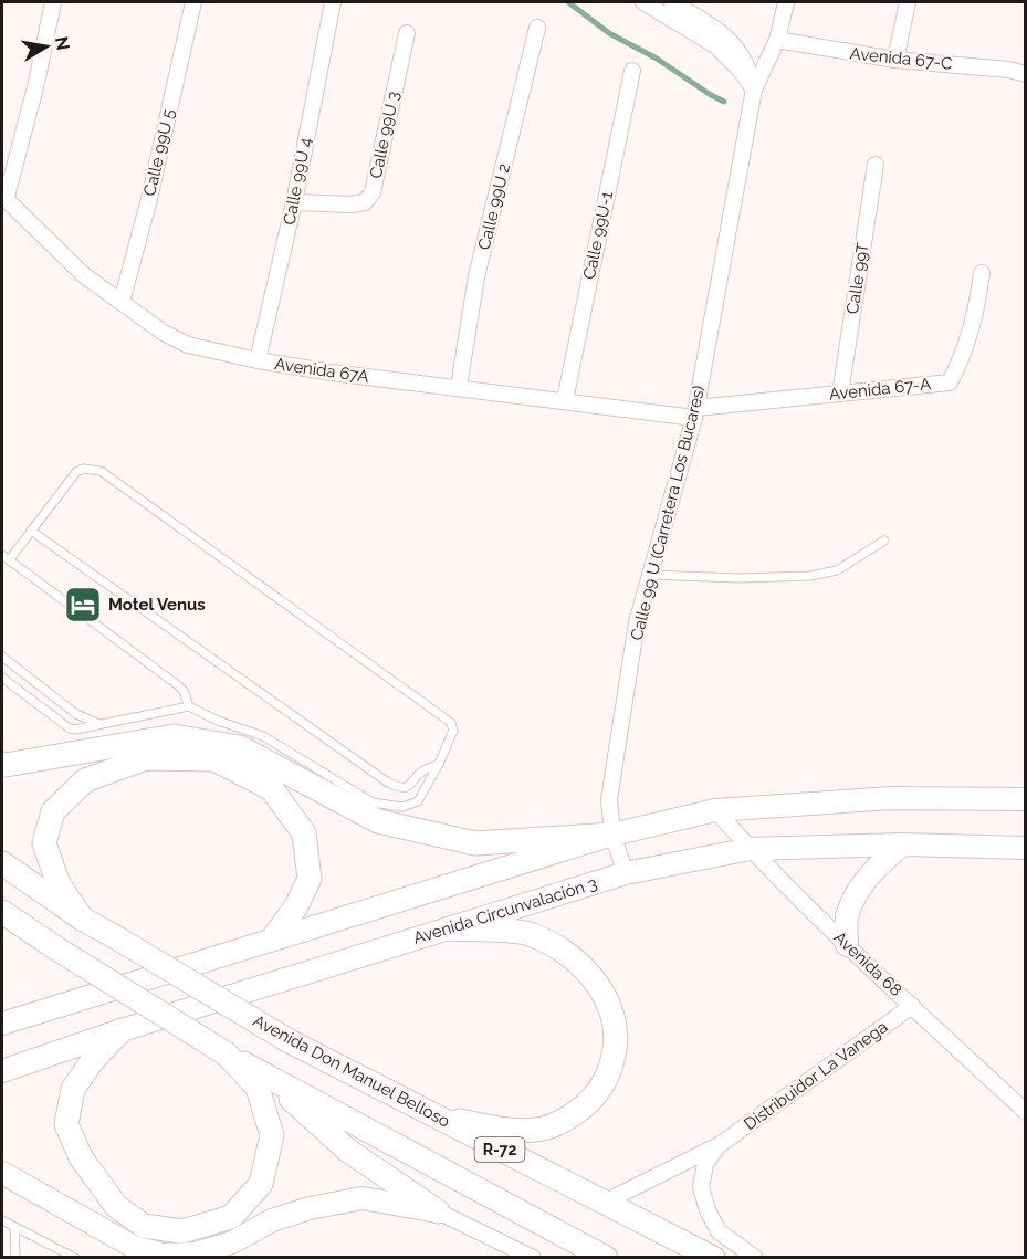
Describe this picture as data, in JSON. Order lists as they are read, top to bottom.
{
  "streets": {
    "main road": ["Avenida Circunvalación 3", "Avenida Don Manuel Belloso", "R-72"],
    "street": [
      "Avenida 67-C",
      "Calle 99U 3",
      "Calle 99U 5",
      "Calle 99U 4",
      "Calle 99U 2",
      "Calle 99U-1",
      "Calle 99T",
      "Avenida 67A",
      "Avenida 67-A",
      "Calle 99 U (Carretera Los Bucares)",
      "Avenida 68",
      "Distribuidor La Vanega"
    ]
  },
  "crossings": [
    ["Avenida 67-C", "Calle 99 U (Carretera Los Bucares)"],
    ["Calle 99U 3", "Calle 99U 4"],
    ["Calle 99U 5", "Avenida 67A"],
    ["Calle 99U 4", "Avenida 67A"],
    ["Calle 99U 2", "Avenida 67A"],
    ["Calle 99U-1", "Avenida 67A"],
    ["Calle 99T", "Avenida 67-A"],
    ["Avenida 67A", "Avenida 67-A"],
    ["Avenida 67A", "Calle 99 U (Carretera Los Bucares)"],
    ["Avenida 67-A", "Calle 99 U (Carretera Los Bucares)"],
    ["Calle 99 U (Carretera Los Bucares)", "Avenida Circunvalación 3"],
    ["Avenida Circunvalación 3", "Avenida 68"],
    ["Avenida 68", "Distribuidor La Vanega"],
    ["Avenida Don Manuel Belloso", "Distribuidor La Vanega"]
  ],
  "places": {
    "hotel": ["Motel Venus"]
  },
  "north": "right"
}
